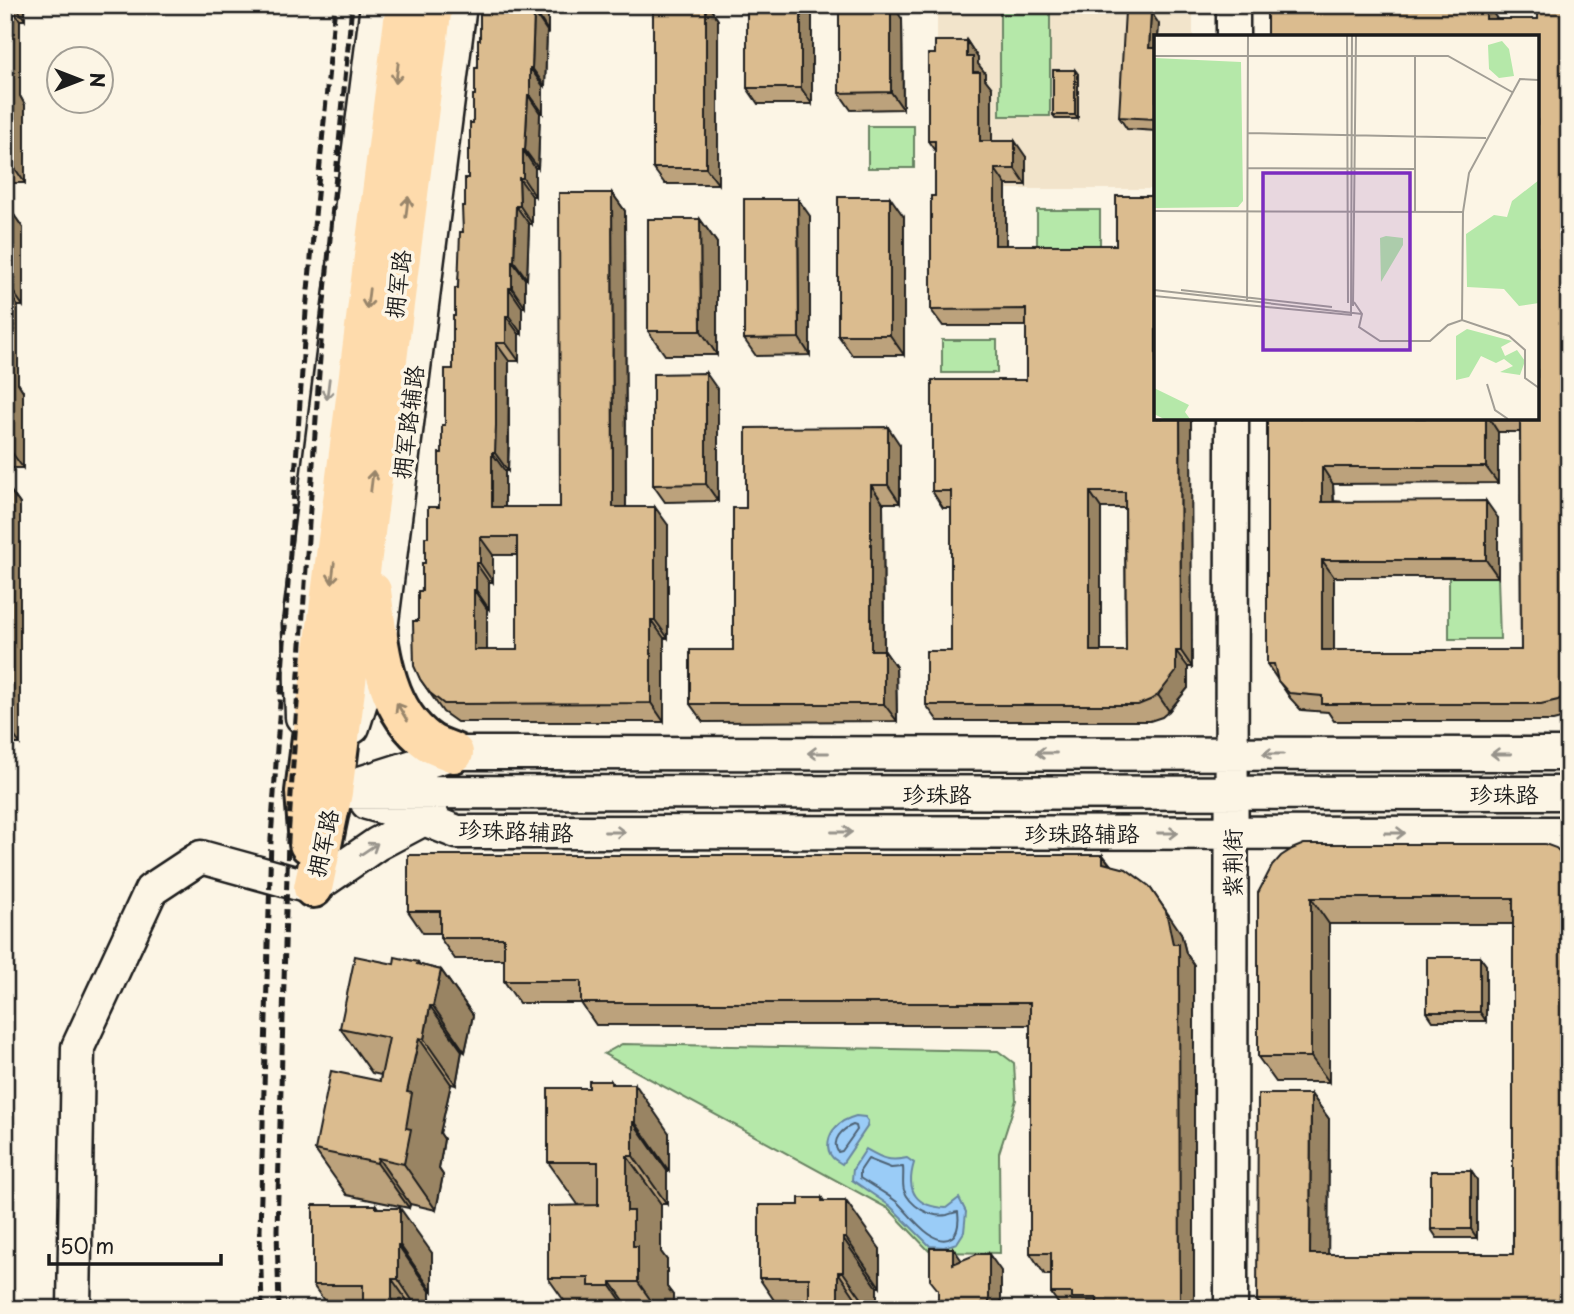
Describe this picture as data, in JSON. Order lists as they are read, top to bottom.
{
  "streets": {
    "main road": ["拥军路"],
    "street": [
      "拥军路辅路",
      "珍珠路",
      "珍珠路辅路",
      "紫荆街"
    ]
  },
  "crossings": [
    ["拥军路", "拥军路辅路"],
    ["拥军路", "珍珠路"],
    ["拥军路", "珍珠路辅路"],
    ["拥军路辅路", "珍珠路"],
    ["拥军路辅路", "珍珠路辅路"],
    ["珍珠路", "珍珠路辅路"],
    ["珍珠路", "紫荆街"],
    ["珍珠路辅路", "紫荆街"]
  ],
  "scale_bar": "50 m",
  "north": "right"
}
